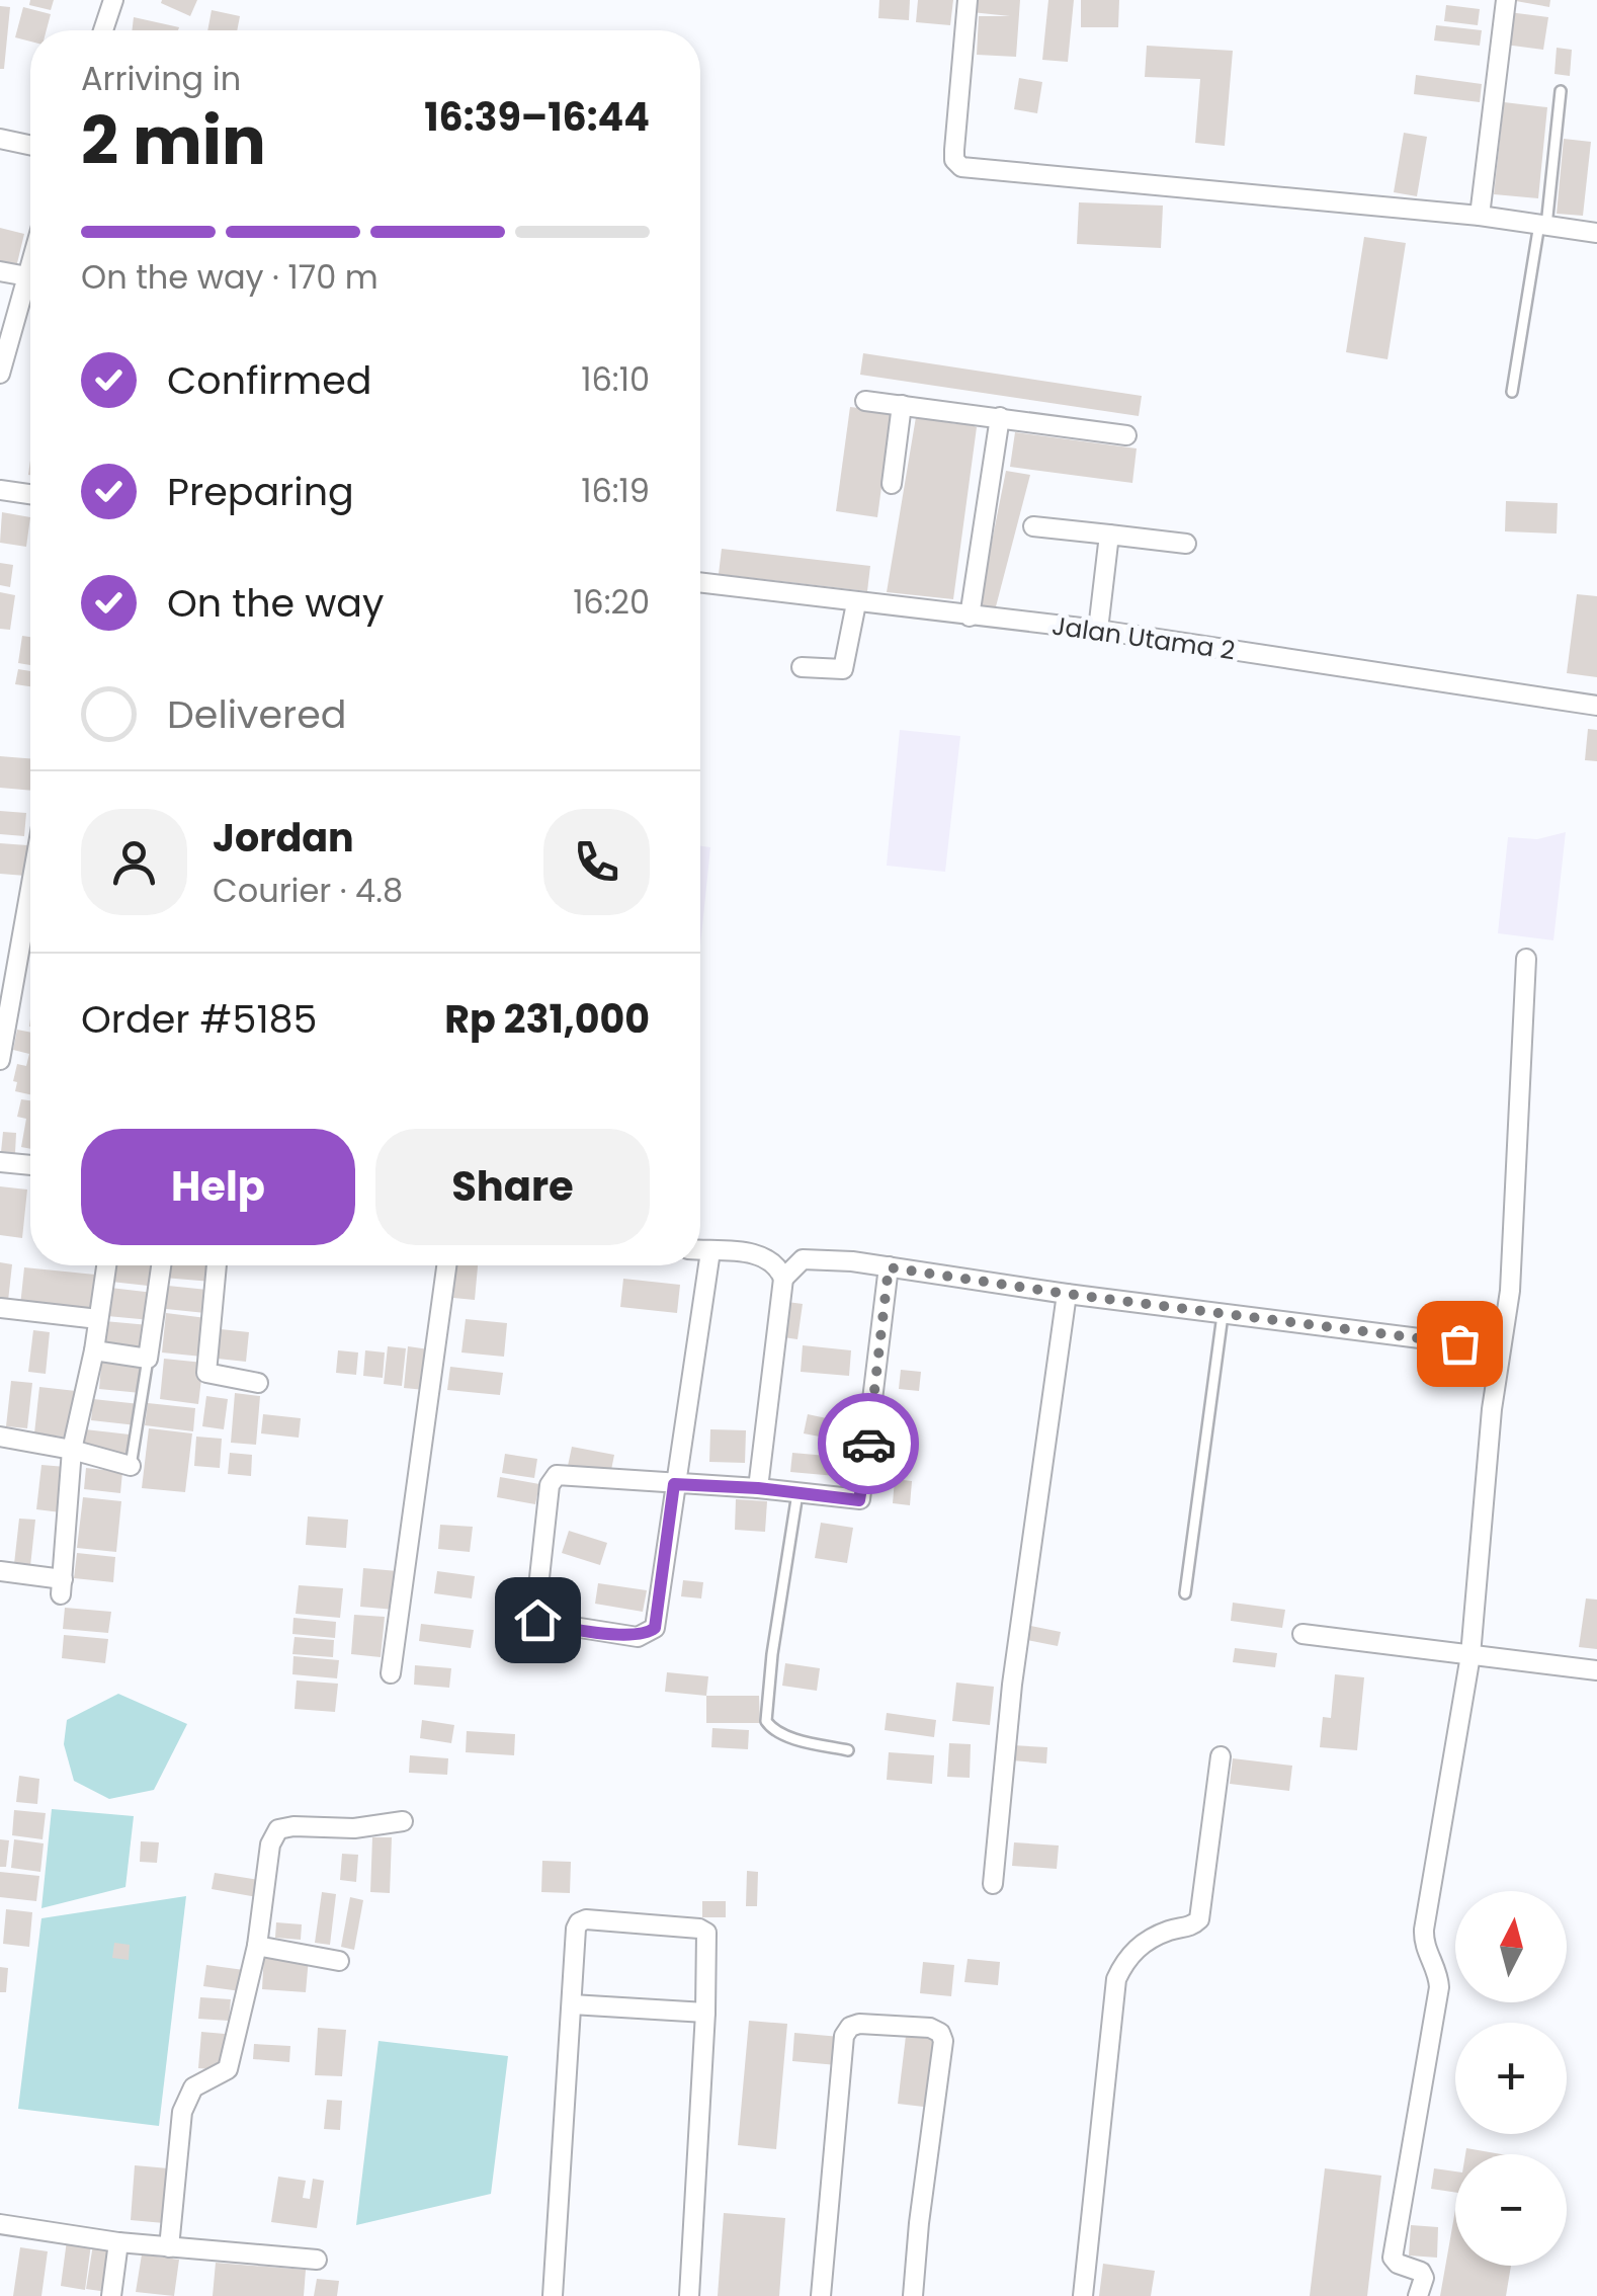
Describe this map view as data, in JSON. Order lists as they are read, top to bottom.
{
  "streets": {
    "street": ["Jalan Utama 2"]
  },
  "north": "top",
  "page": {
    "heading": ["2 min", "Arriving in", "16:39–16:44"],
    "panel": [
      "Jordan",
      "Courier · 4.8",
      "Order #5185",
      "Rp 231,000"
    ],
    "bar": "On the way · 170 m",
    "list": [
      ["Confirmed", "16:10"],
      ["Preparing", "16:19"],
      ["On the way", "16:20"],
      "Delivered"
    ],
    "buttons": ["Help", "Share"],
    "map_buttons": ["+", "−"]
  }
}
